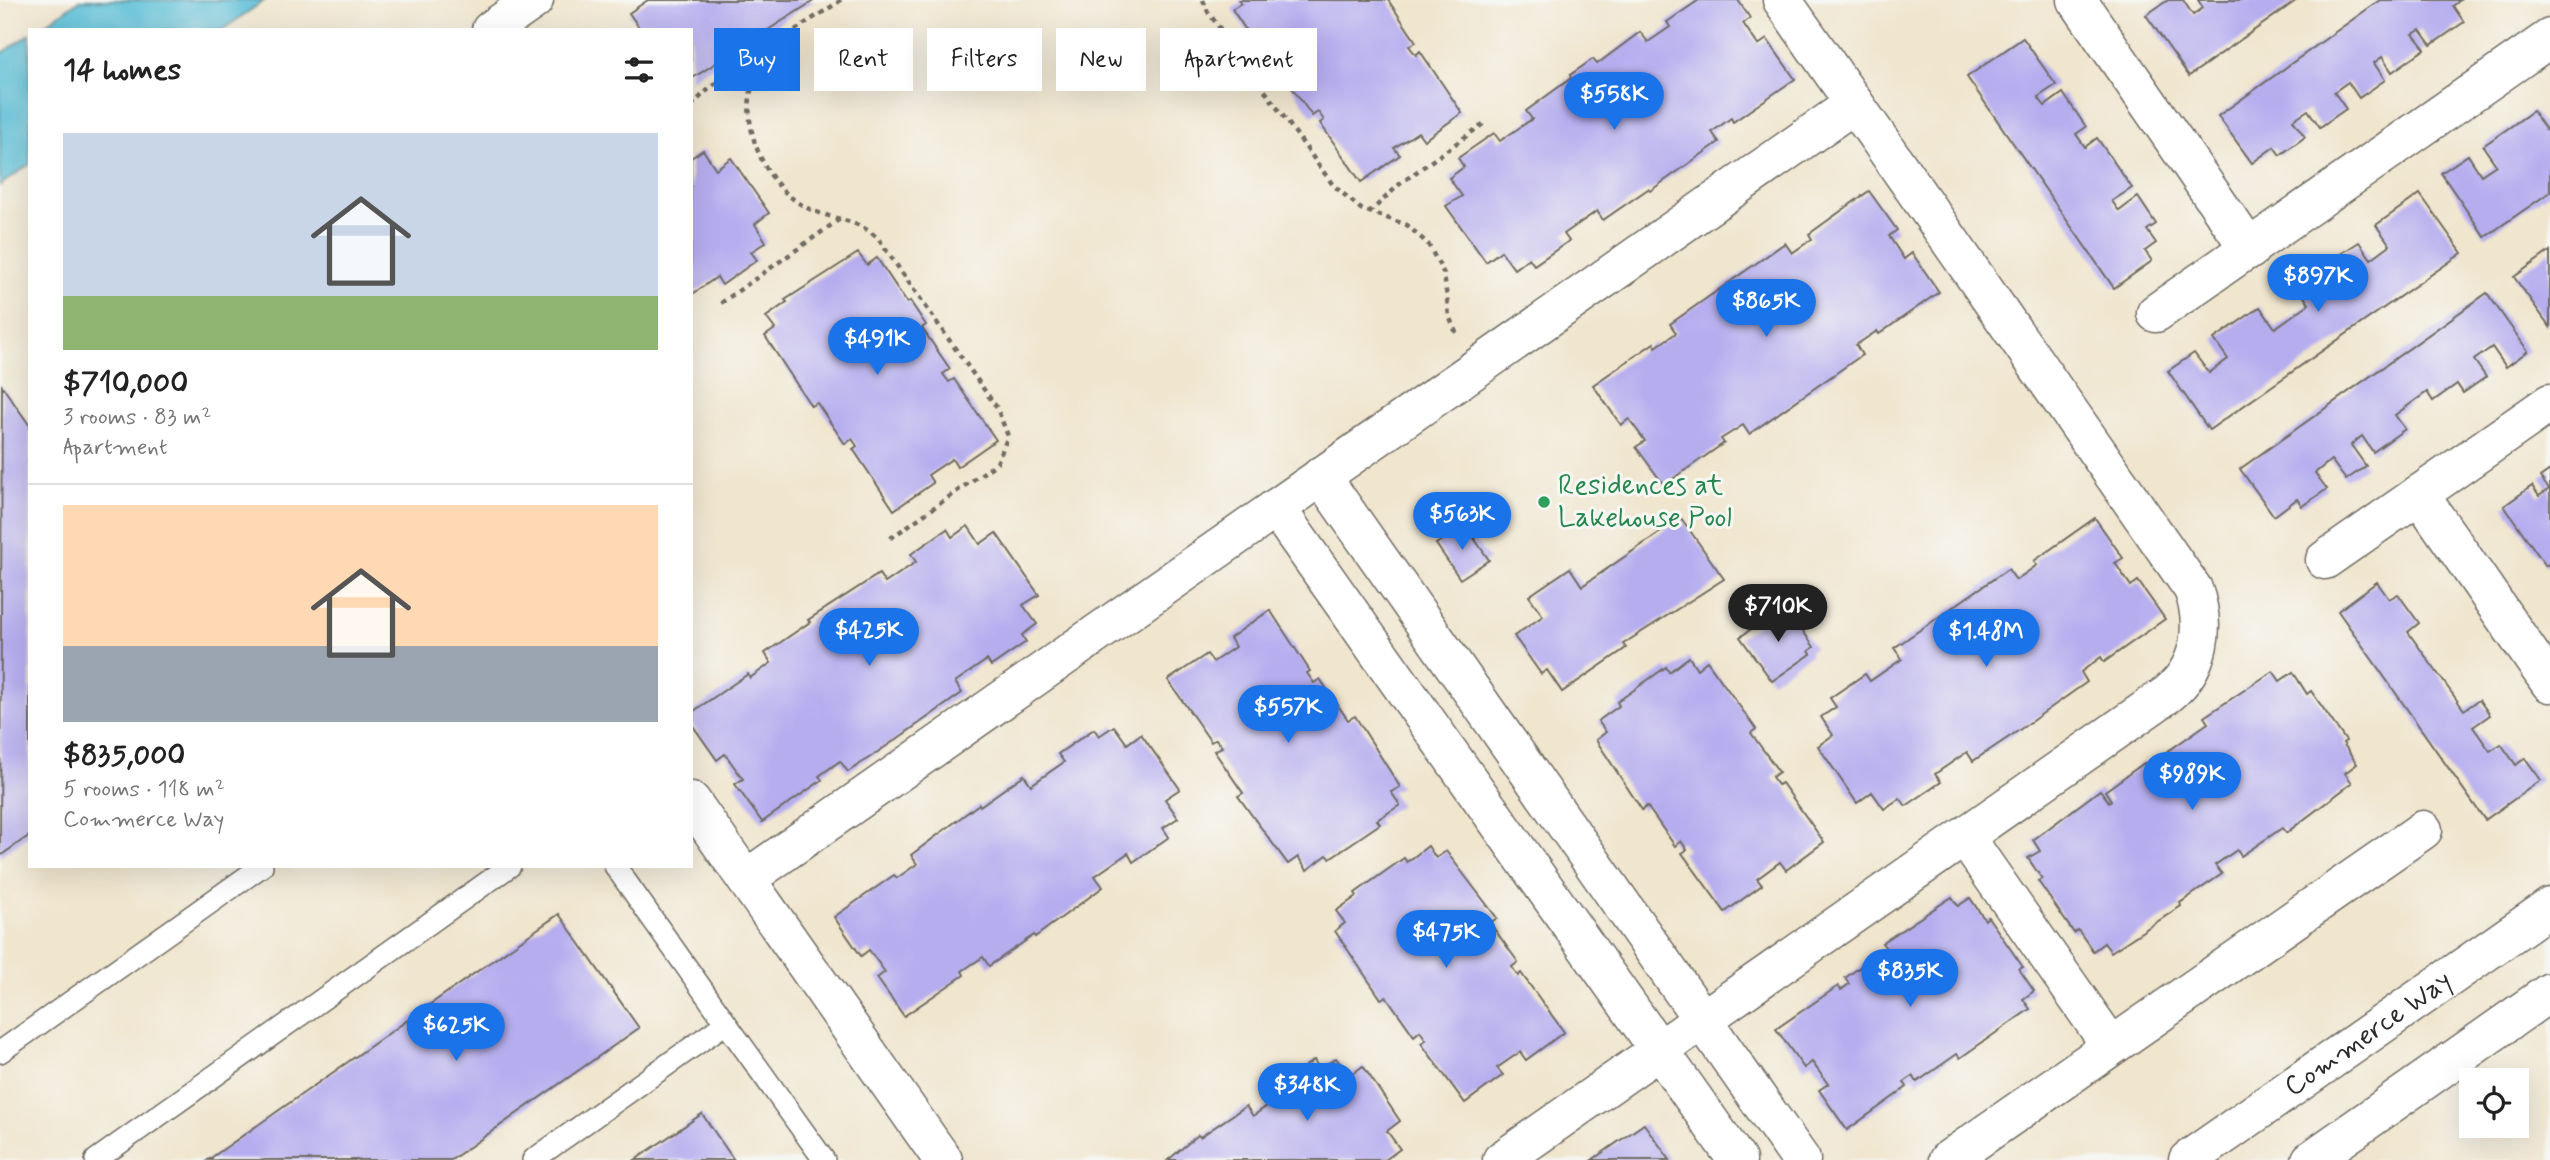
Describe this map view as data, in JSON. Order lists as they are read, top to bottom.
{
  "streets": {
    "street": ["Commerce Way"]
  },
  "places": ["Residences at Lakehouse Pool"],
  "page": {
    "chip": [
      "Buy",
      "Rent",
      "Filters",
      "New",
      "Apartment"
    ],
    "heading": "14 homes",
    "price": [
      "$558K",
      "$897K",
      "$865K",
      "$491K",
      "$563K",
      "$710K",
      "$425K",
      "$1.48M",
      "$557K",
      "$989K",
      "$475K",
      "$835K",
      "$625K",
      "$348K"
    ],
    "list": [
      {
        "name": "$710,000",
        "note": "3 rooms · 83 m² · Apartment"
      },
      {
        "name": "$835,000",
        "note": "5 rooms · 118 m² · Commerce Way"
      }
    ]
  }
}
